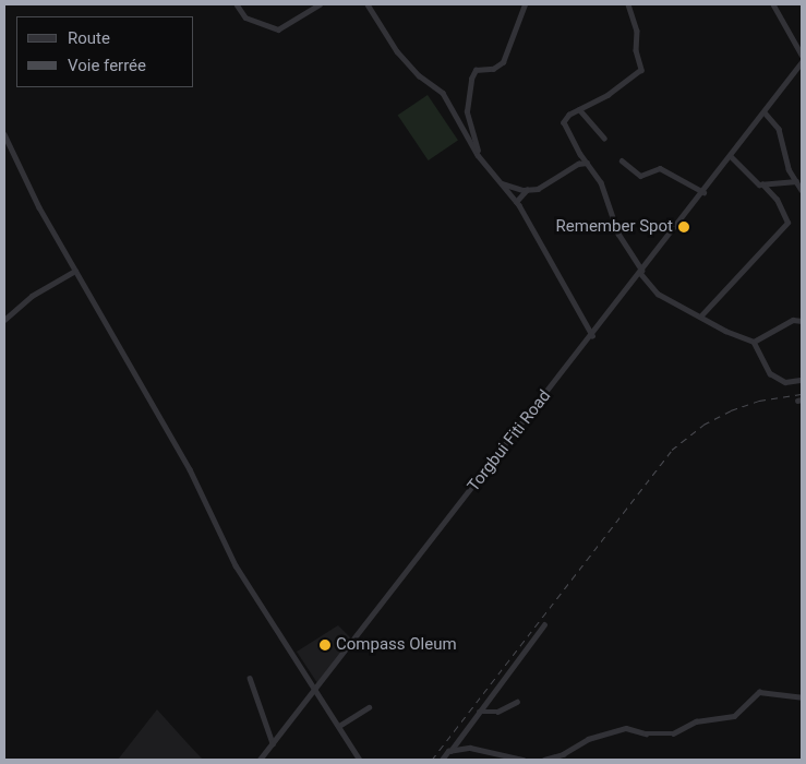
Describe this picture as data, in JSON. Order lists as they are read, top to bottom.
{
  "streets": {
    "street": ["Torgbui Fiti Road"]
  },
  "places": ["Remember Spot", "Compass Oleum"],
  "legend": ["Route", "Voie ferrée"]
}
